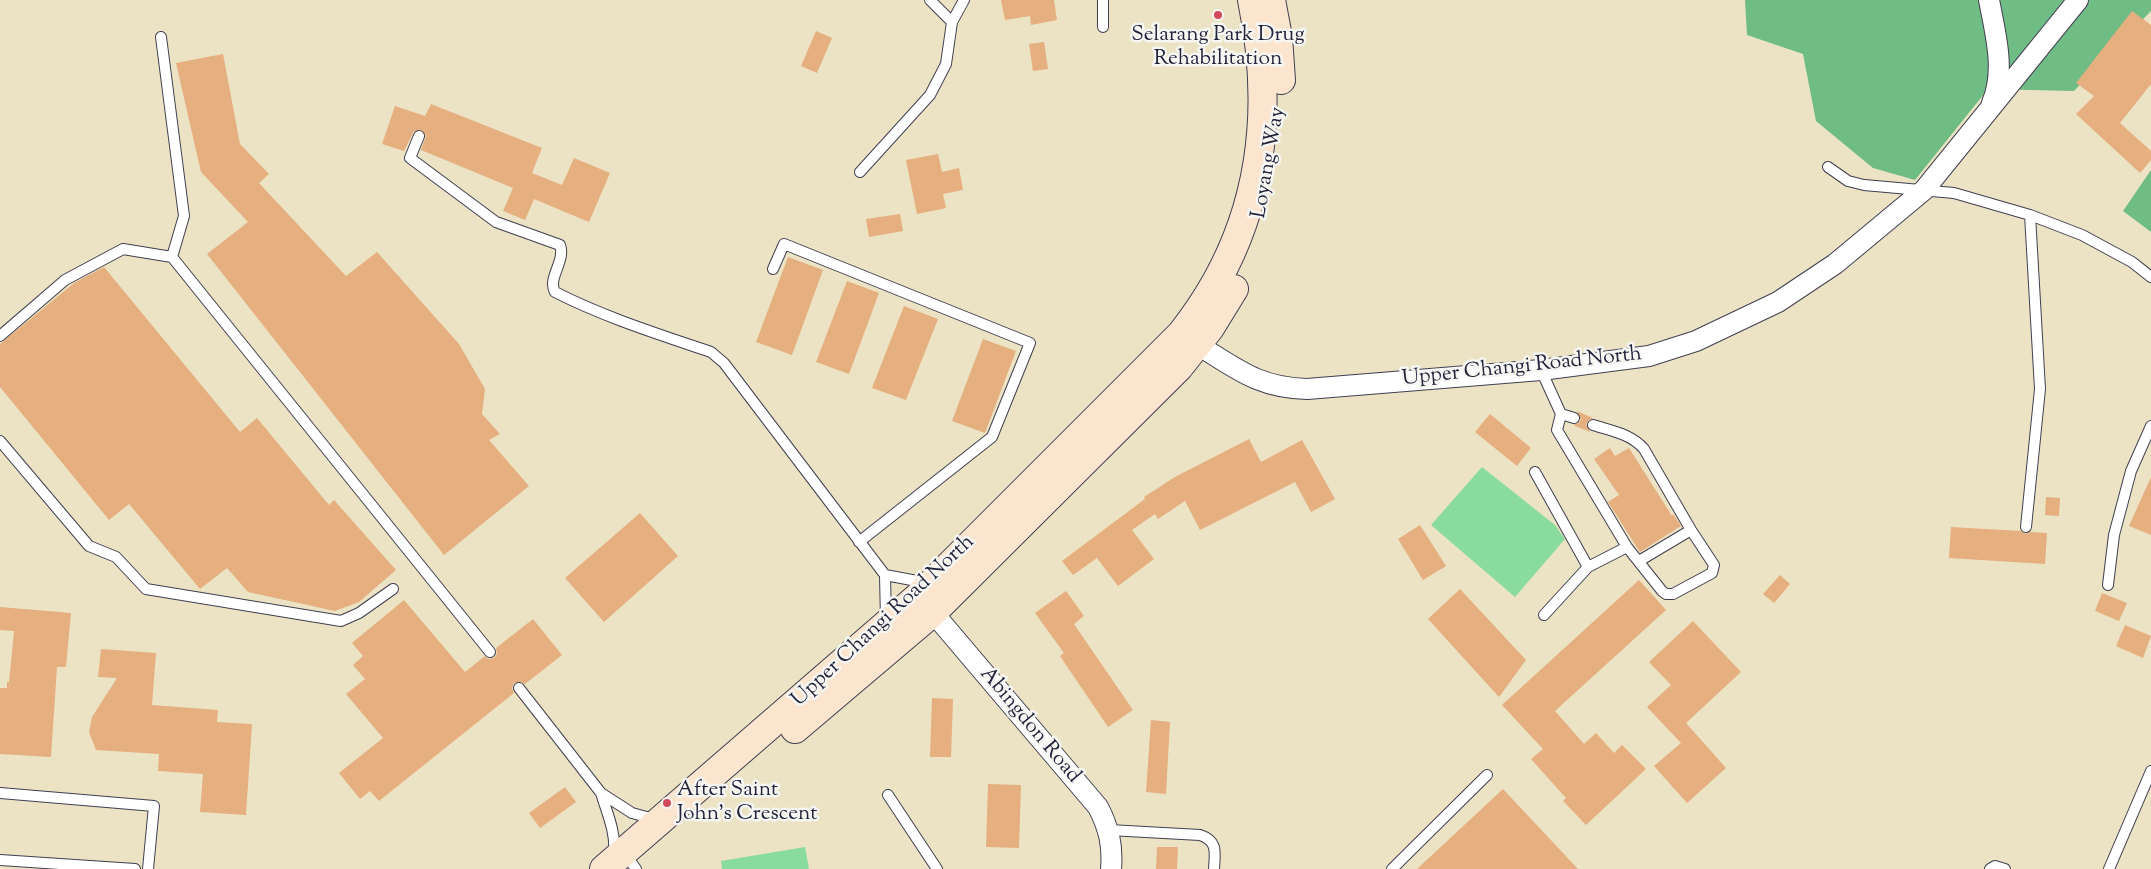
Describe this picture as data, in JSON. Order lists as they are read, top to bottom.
{
  "streets": {
    "street": ["Loyang Way", "Upper Changi Road North", "Abingdon Road"]
  },
  "crossings": [
    ["Loyang Way", "Upper Changi Road North"],
    ["Upper Changi Road North", "Abingdon Road"]
  ],
  "places": ["Selarang Park Drug Rehabilitation", "After Saint John's Crescent"]
}
